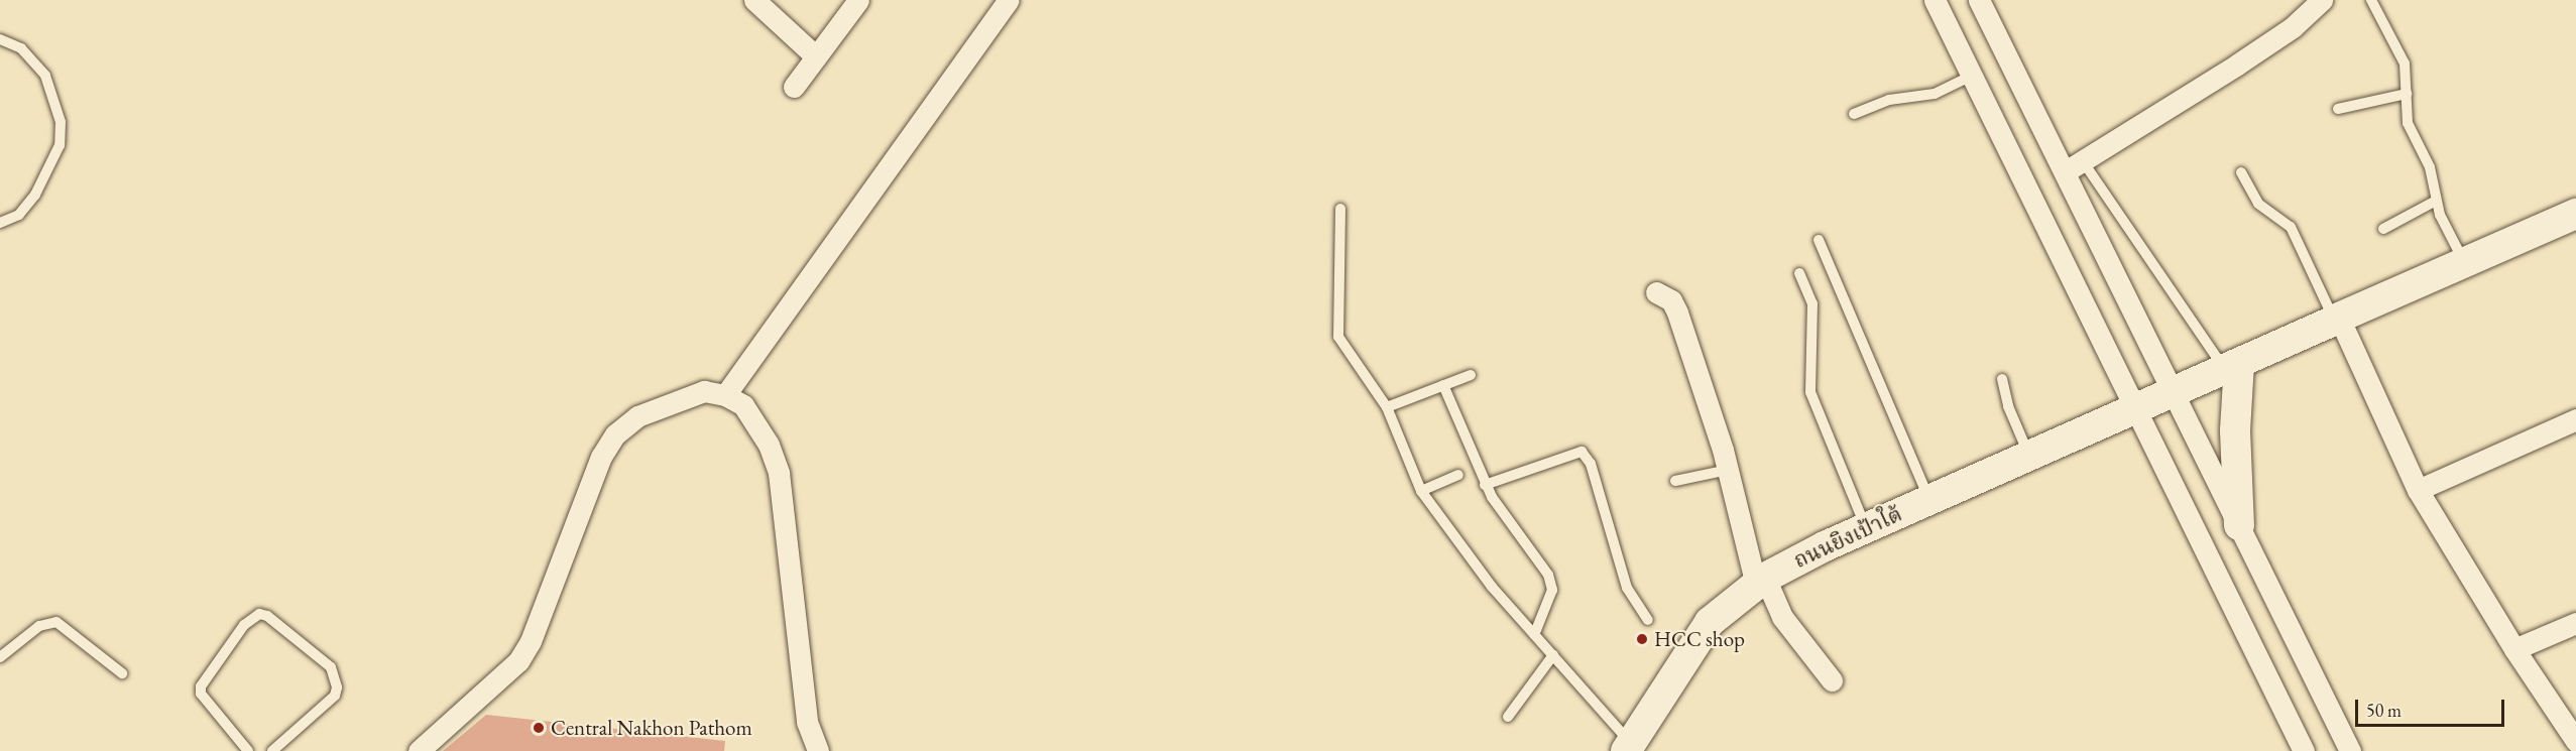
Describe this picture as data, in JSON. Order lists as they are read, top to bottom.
{
  "streets": {
    "main road": ["ถนนยิงเป้าใต้"]
  },
  "places": ["HCC shop", "Central Nakhon Pathom"],
  "scale_bar": "50 m"
}
